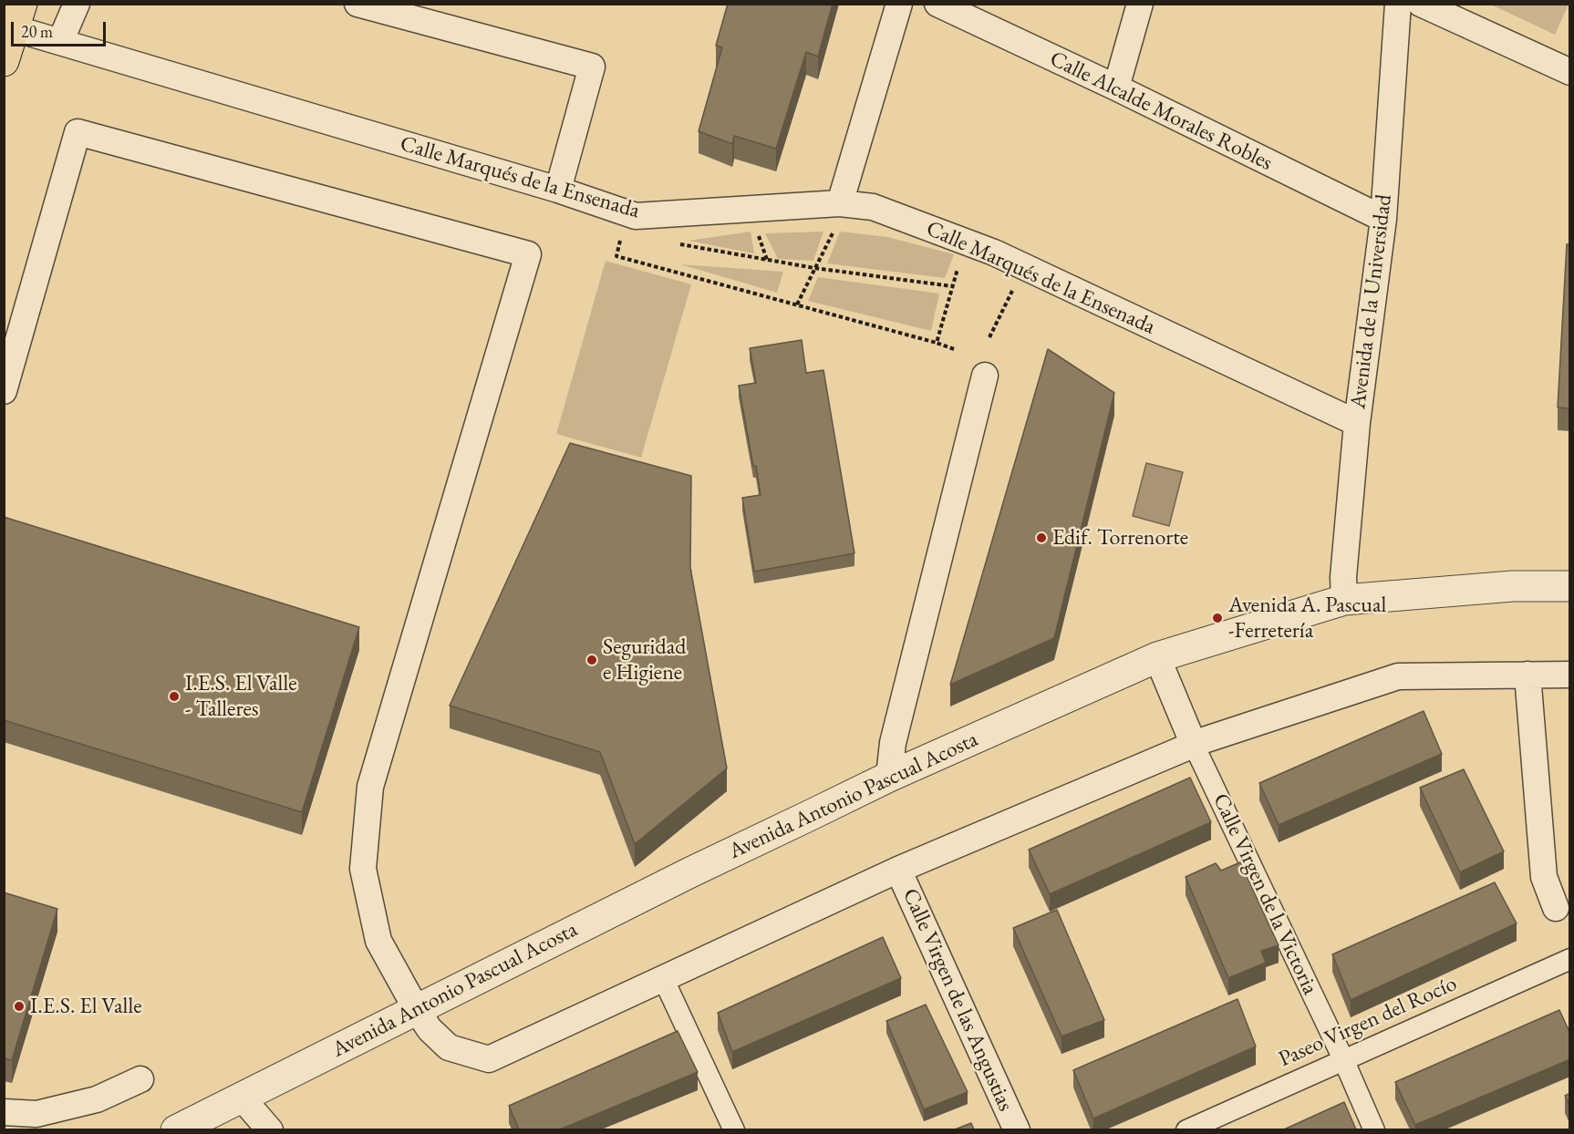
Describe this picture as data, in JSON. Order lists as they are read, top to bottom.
{
  "streets": {
    "street": [
      "Calle Alcalde Morales Robles",
      "Calle Marqués de la Ensenada",
      "Avenida de la Universidad",
      "Avenida Antonio Pascual Acosta",
      "Calle Virgen de la Victoria",
      "Calle Virgen de las Angustias",
      "Paseo Virgen del Rocío"
    ]
  },
  "crossings": [
    ["Calle Alcalde Morales Robles", "Avenida de la Universidad"],
    ["Calle Marqués de la Ensenada", "Avenida de la Universidad"],
    ["Avenida de la Universidad", "Avenida Antonio Pascual Acosta"],
    ["Avenida Antonio Pascual Acosta", "Calle Virgen de la Victoria"],
    ["Calle Virgen de la Victoria", "Paseo Virgen del Rocío"]
  ],
  "places": [
    "Edif. Torrenorte",
    "Avenida A. Pascual -Ferretería",
    "Seguridad e Higiene",
    "I.E.S. El Valle - Talleres",
    "I.E.S. El Valle"
  ],
  "scale_bar": "20 m"
}
